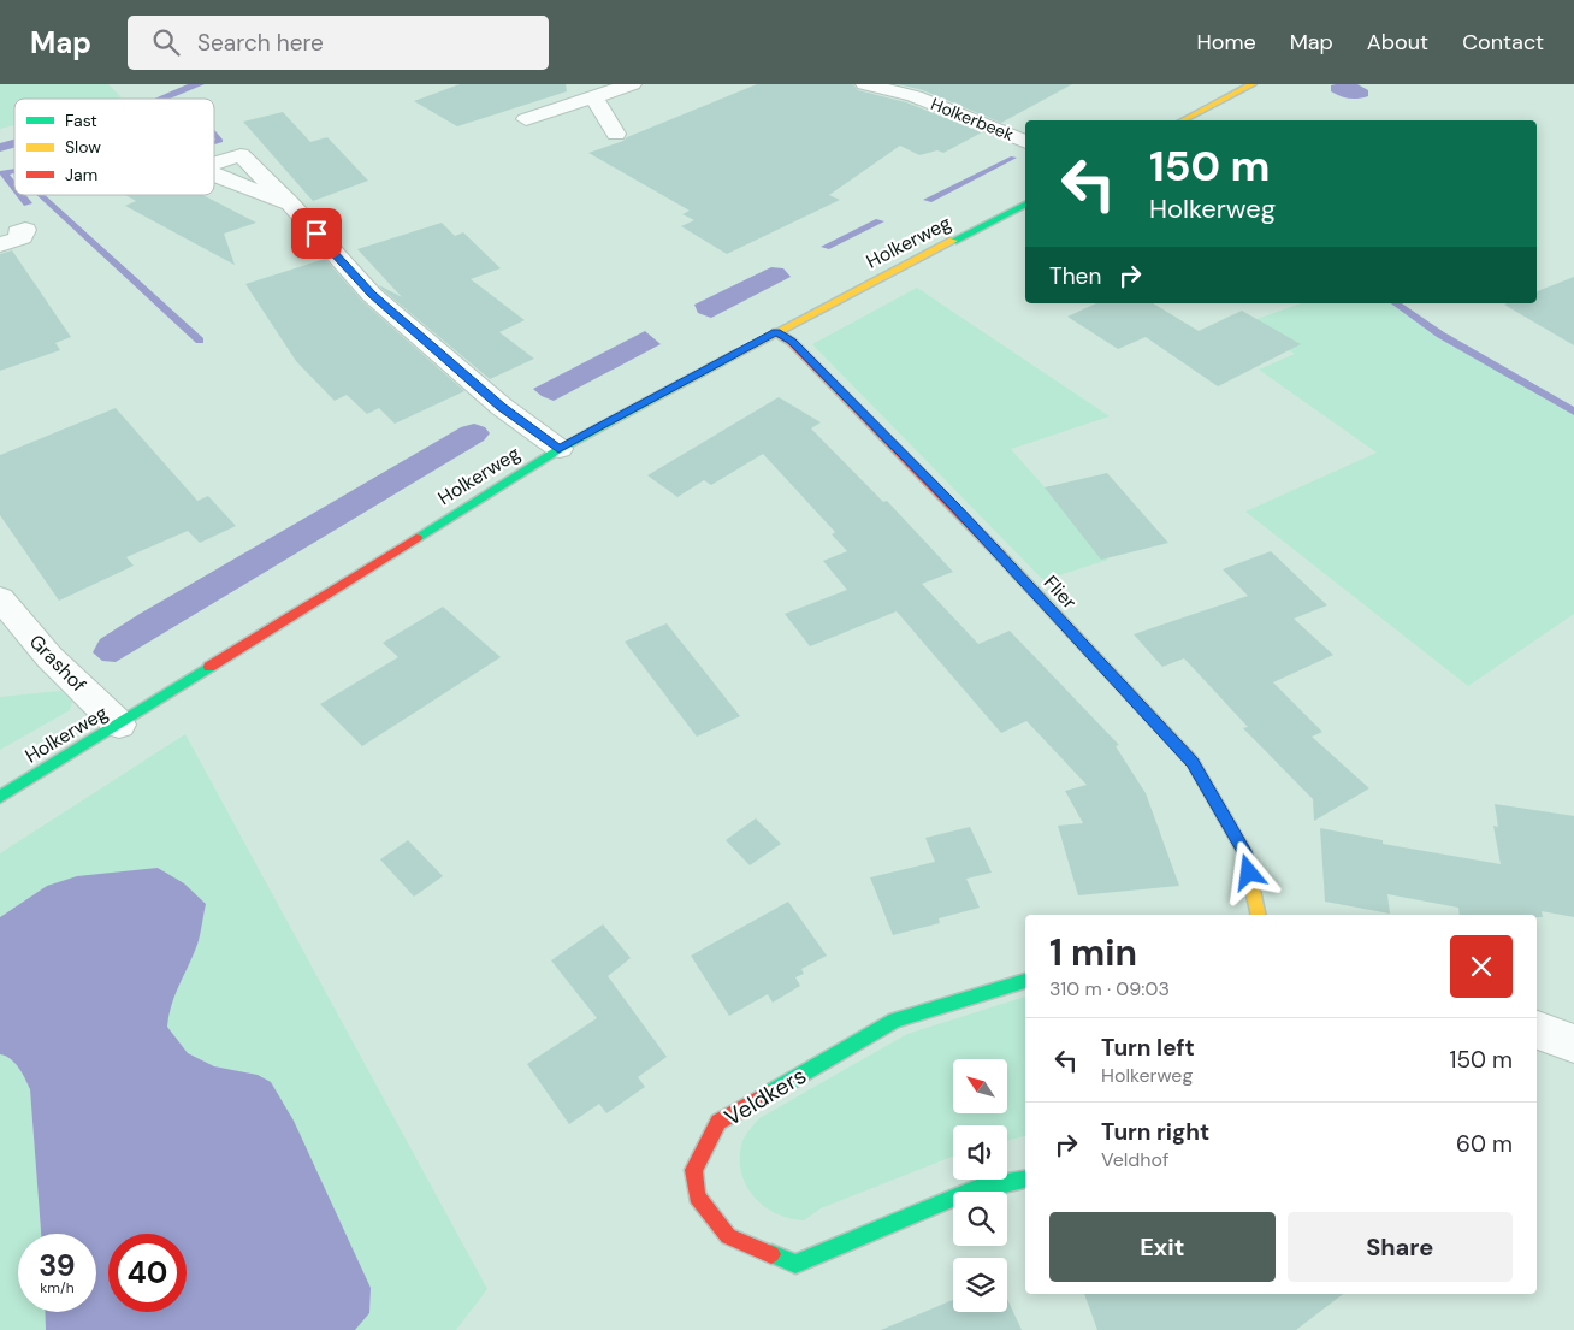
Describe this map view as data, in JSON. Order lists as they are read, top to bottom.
{
  "streets": {
    "street": [
      "Holkerbeek",
      "Holkerweg",
      "Flier",
      "Grashof",
      "Veldkers"
    ]
  },
  "crossings": [
    ["Holkerweg", "Flier"],
    ["Holkerweg", "Grashof"]
  ],
  "legend": ["Fast", "Slow", "Jam"],
  "north": "top left",
  "page": {
    "header": "Map",
    "search": "Search here",
    "nav": [
      "Home",
      "Map",
      "About",
      "Contact"
    ],
    "turn": ["150 m", "Holkerweg"],
    "then": "Then",
    "heading": ["1 min", "310 m · 09:03"],
    "list": [
      {
        "name": "Turn left",
        "note": "Holkerweg",
        "value": "150 m"
      },
      {
        "name": "Turn right",
        "note": "Veldhof",
        "value": "60 m"
      }
    ],
    "buttons": ["Exit", "Share"],
    "speed": "39 km/h",
    "limit": "40"
  }
}
